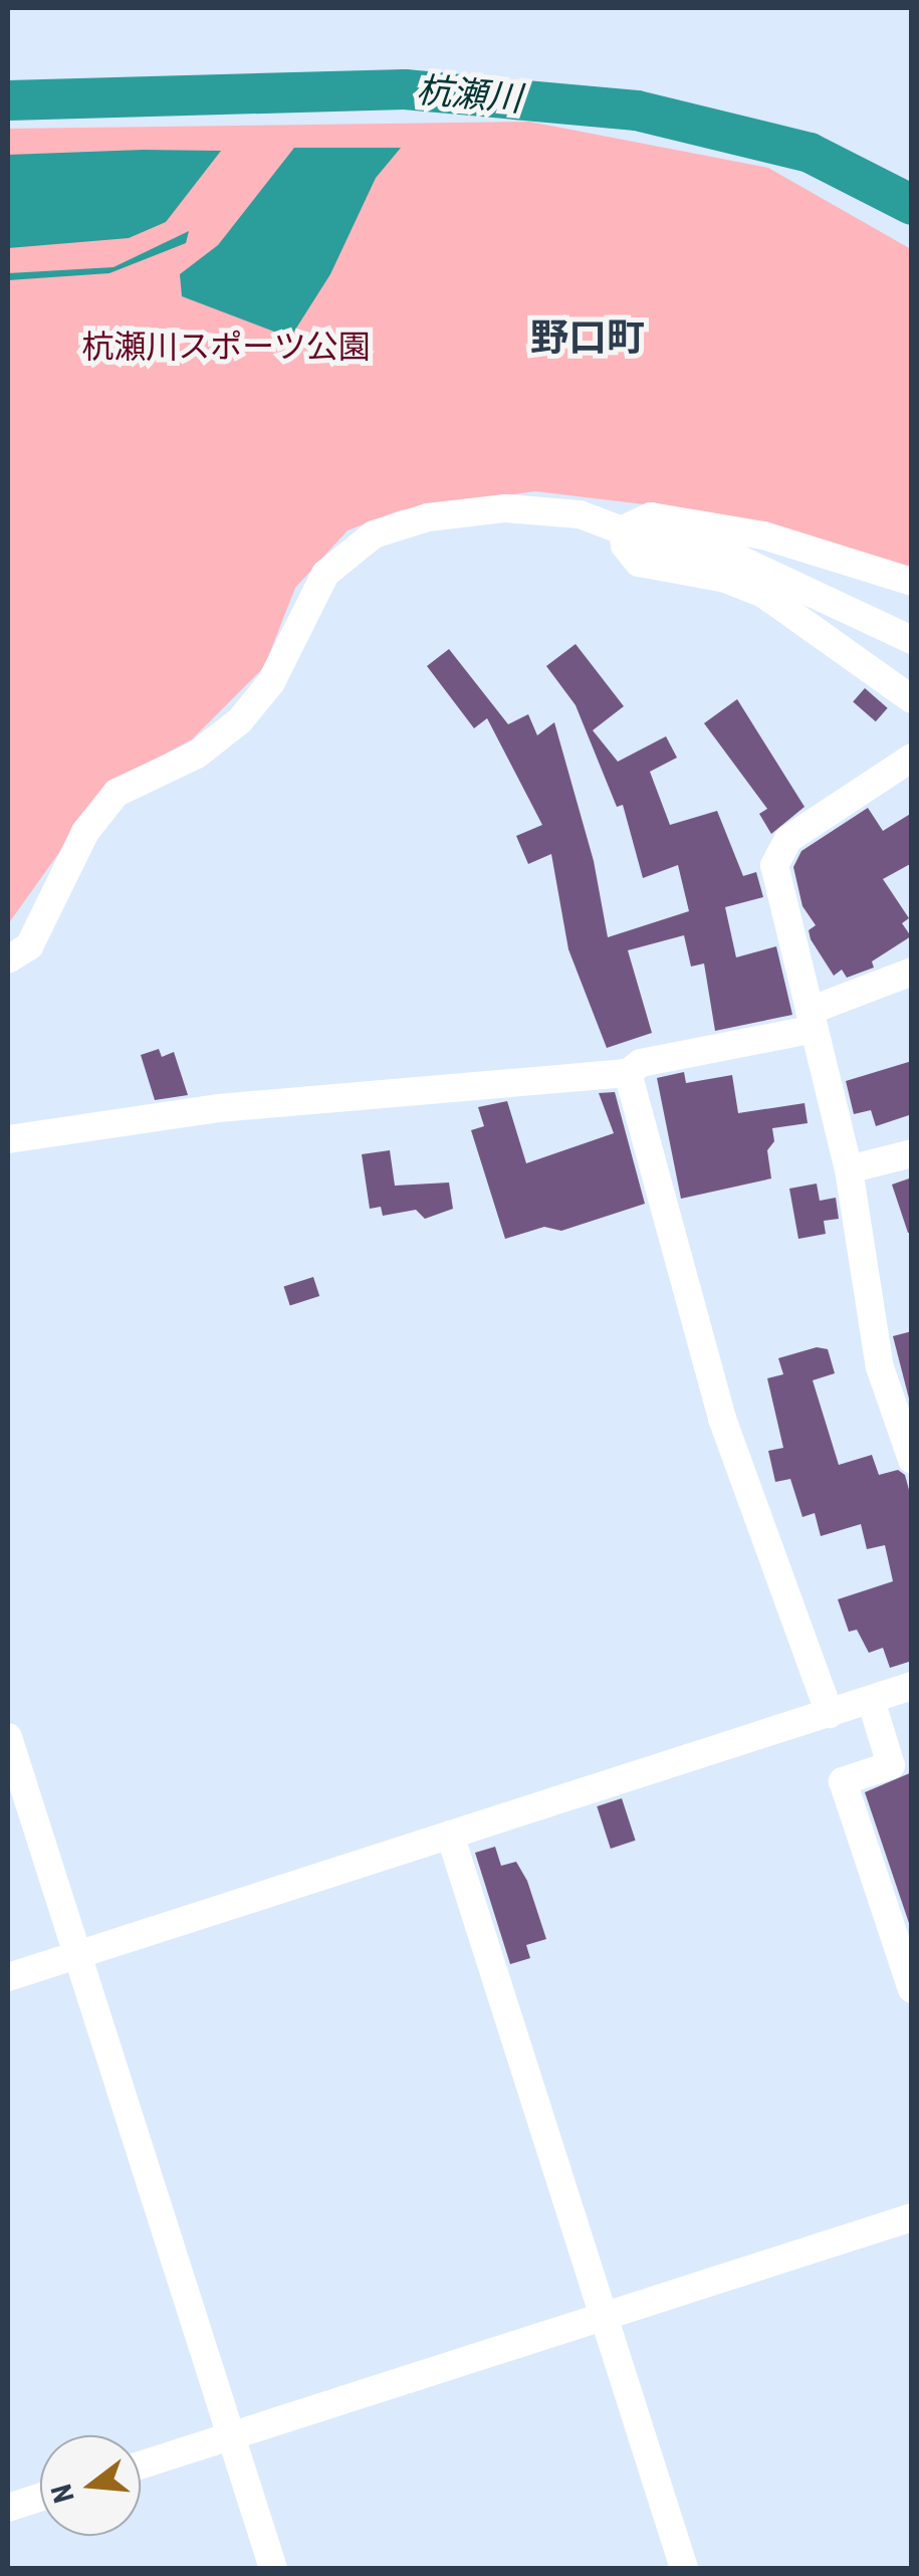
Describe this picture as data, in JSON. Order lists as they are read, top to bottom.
{
  "districts": ["野口町"],
  "water": ["杭瀬川"],
  "parks": ["杭瀬川スポーツ公園"],
  "north": "left"
}
